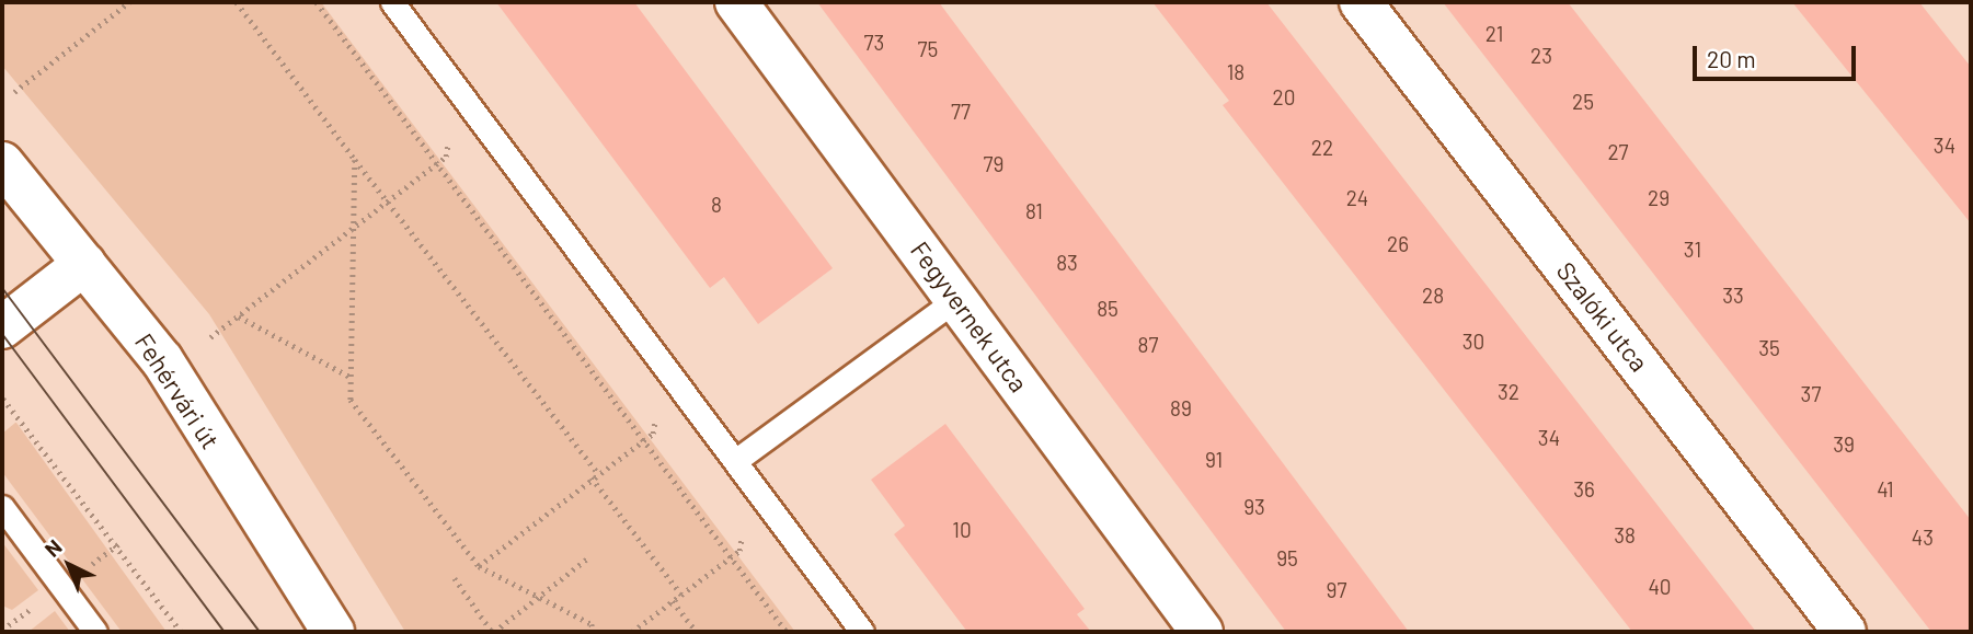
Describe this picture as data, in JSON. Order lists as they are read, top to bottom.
{
  "streets": {
    "street": ["Fegyvernek utca", "Szalóki utca", "Fehérvári út"]
  },
  "house_numbers": [
    "21",
    "73",
    "75",
    "23",
    "18",
    "20",
    "25",
    "77",
    "34",
    "22",
    "27",
    "79",
    "24",
    "29",
    "8",
    "81",
    "26",
    "31",
    "83",
    "28",
    "33",
    "85",
    "30",
    "87",
    "35",
    "32",
    "37",
    "89",
    "34",
    "39",
    "91",
    "36",
    "41",
    "93",
    "10",
    "38",
    "43",
    "95",
    "40",
    "97"
  ],
  "scale_bar": "20 m",
  "north": "top left"
}
